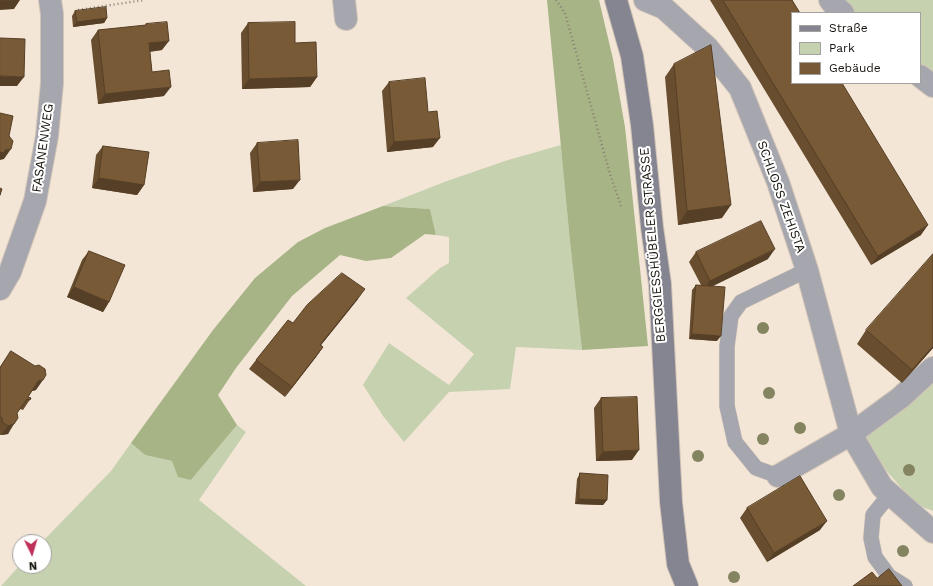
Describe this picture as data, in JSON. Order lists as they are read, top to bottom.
{
  "streets": {
    "main road": ["BERGGIESSHÜBELER STRASSE"],
    "street": ["FASANENWEG", "SCHLOSS ZEHISTA"]
  },
  "legend": ["Straße", "Park", "Gebäude"],
  "north": "bottom"
}
